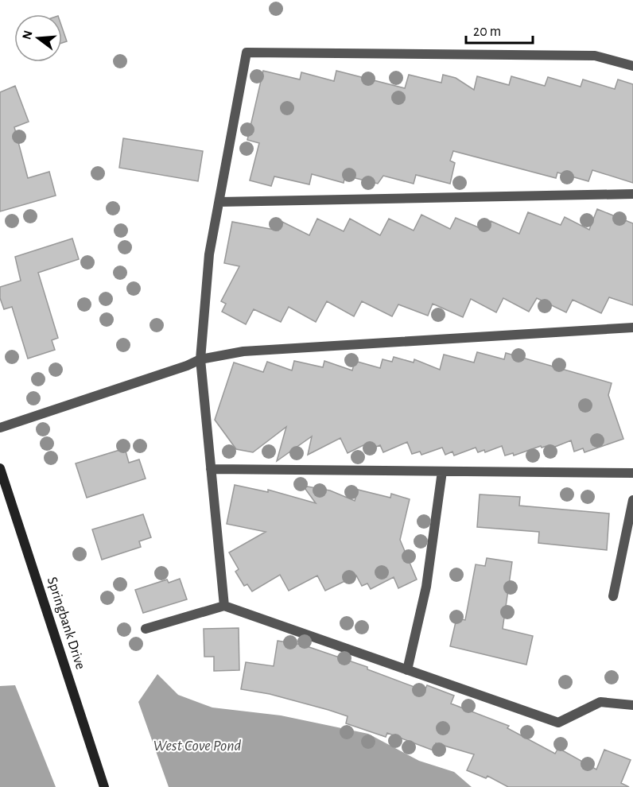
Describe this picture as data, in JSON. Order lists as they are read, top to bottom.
{
  "streets": {
    "main road": ["Springbank Drive"]
  },
  "water": ["West Cove Pond"],
  "scale_bar": "20 m",
  "north": "left"
}
